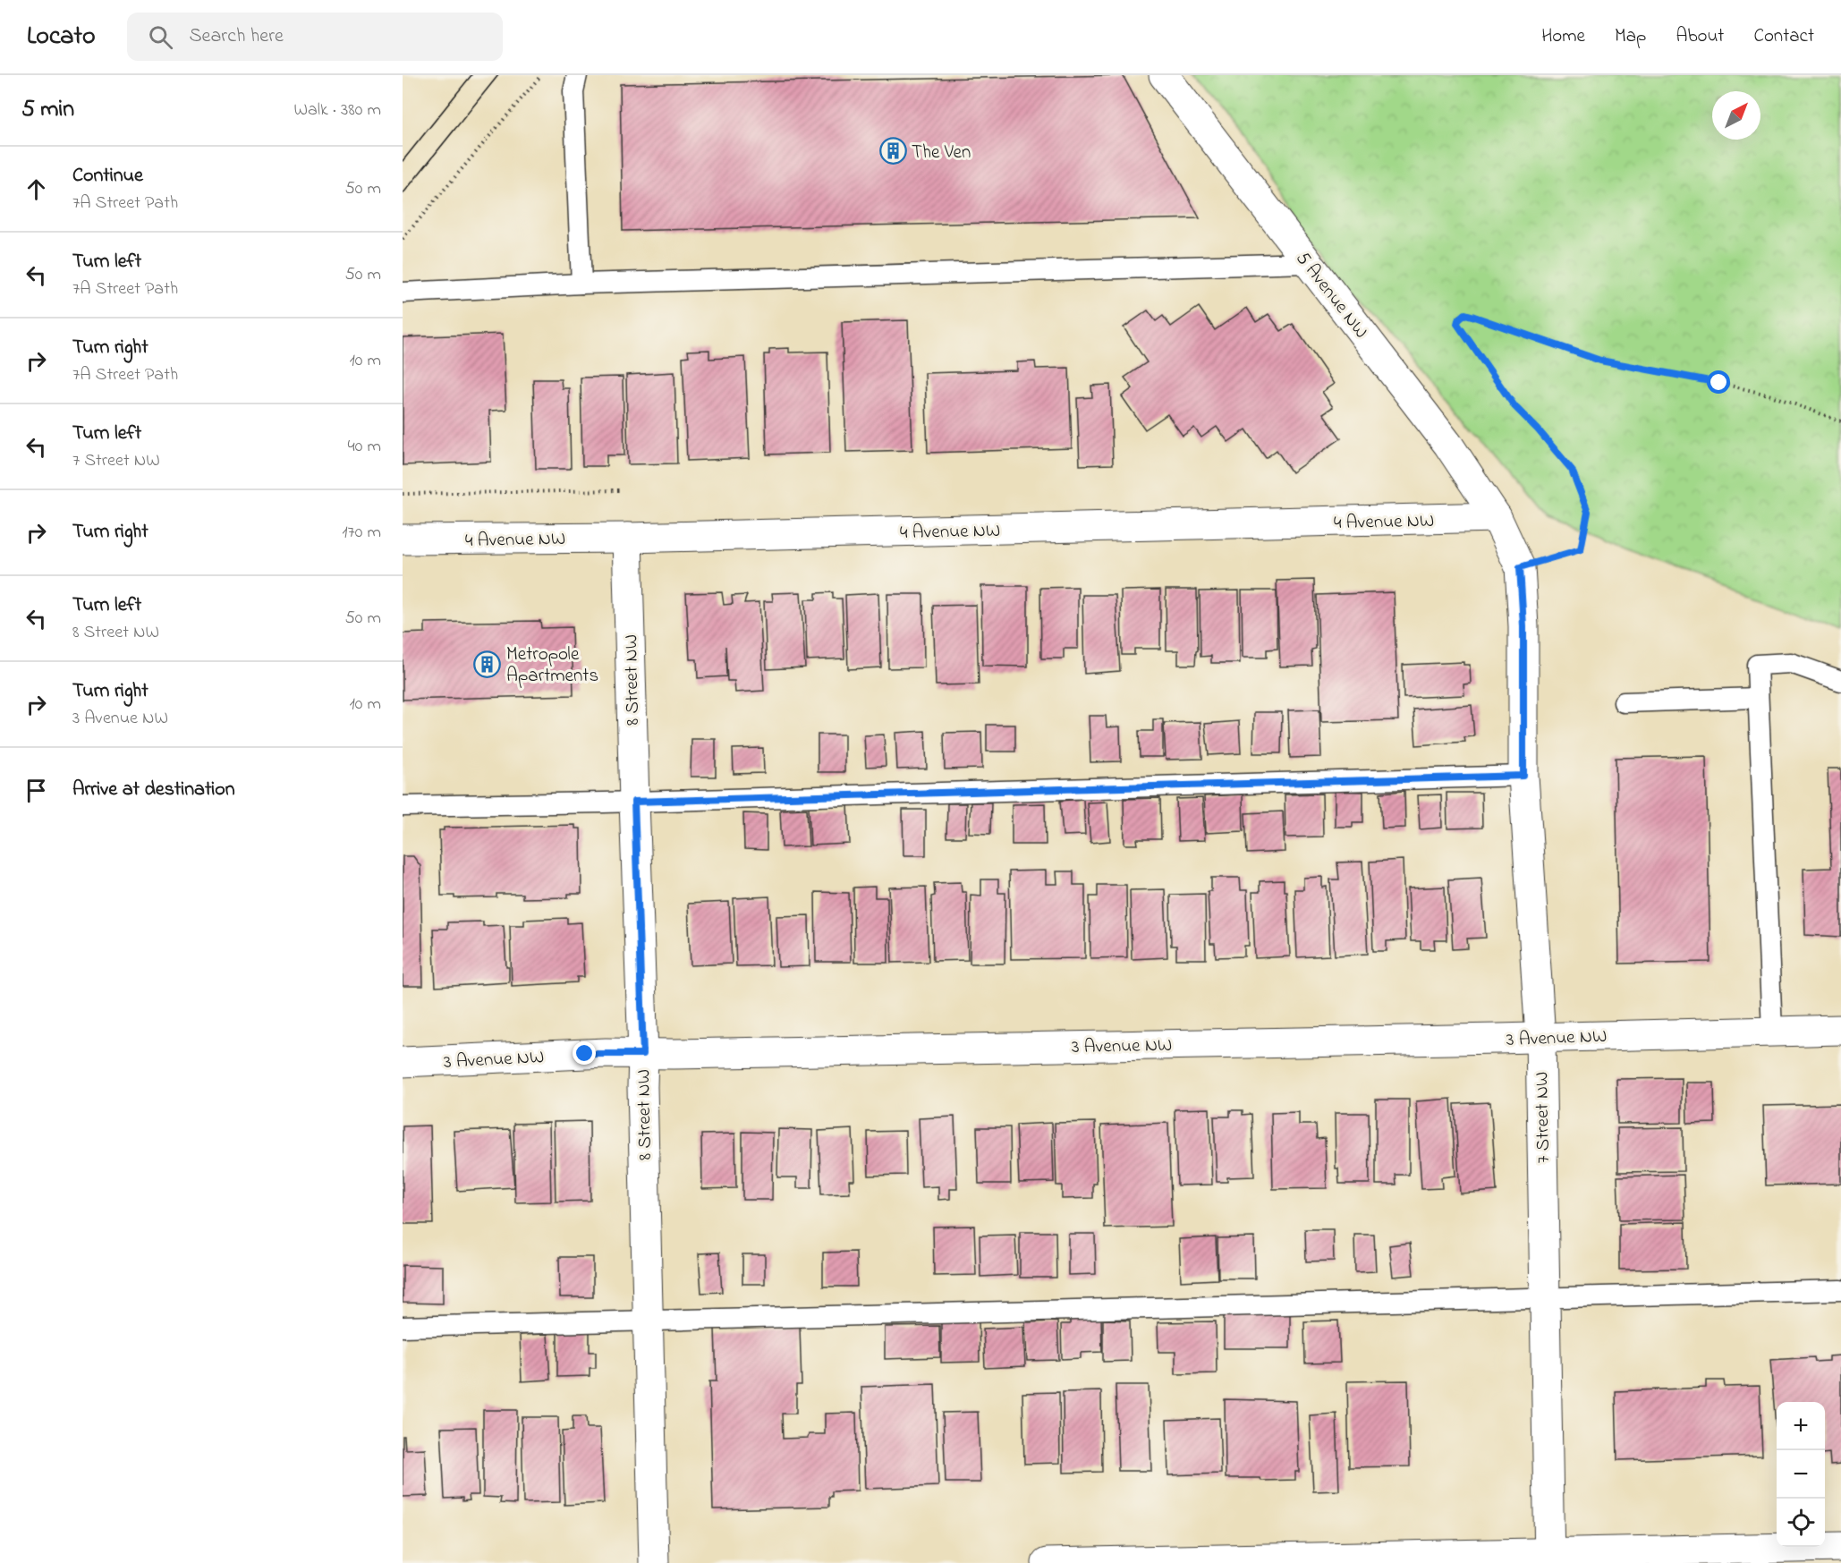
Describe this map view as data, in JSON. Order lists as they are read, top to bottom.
{
  "streets": {
    "street": [
      "5 Avenue NW",
      "4 Avenue NW",
      "8 Street NW",
      "3 Avenue NW",
      "7 Street NW"
    ]
  },
  "crossings": [
    ["5 Avenue NW", "4 Avenue NW"],
    ["5 Avenue NW", "7 Street NW"],
    ["4 Avenue NW", "8 Street NW"],
    ["4 Avenue NW", "7 Street NW"],
    ["8 Street NW", "3 Avenue NW"],
    ["3 Avenue NW", "7 Street NW"]
  ],
  "places": {
    "building": ["The Ven", "Metropole Apartments"]
  },
  "north": "top right",
  "page": {
    "header": "Locato",
    "search": "Search here",
    "nav": [
      "Home",
      "Map",
      "About",
      "Contact"
    ],
    "heading": ["5 min", "Walk · 380 m"],
    "list": [
      ["Continue", "7A Street Path", "50 m"],
      ["Turn left", "7A Street Path", "50 m"],
      ["Turn right", "7A Street Path", "10 m"],
      ["Turn left", "7 Street NW", "40 m"],
      ["Turn right", "170 m"],
      ["Turn left", "8 Street NW", "50 m"],
      ["Turn right", "3 Avenue NW", "10 m"],
      "Arrive at destination"
    ],
    "map_buttons": ["+", "−"]
  }
}
